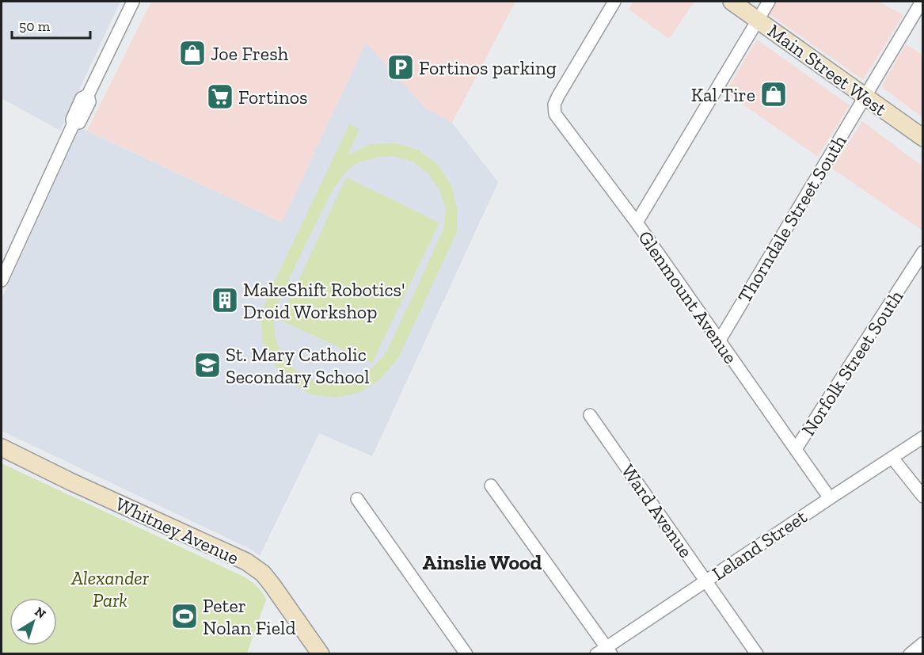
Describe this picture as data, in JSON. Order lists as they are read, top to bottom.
{
  "streets": {
    "street": [
      "Main Street West",
      "Thorndale Street South",
      "Glenmount Avenue",
      "Norfolk Street South",
      "Ward Avenue",
      "Whitney Avenue",
      "Leland Street"
    ]
  },
  "crossings": [
    ["Main Street West", "Thorndale Street South"],
    ["Thorndale Street South", "Glenmount Avenue"],
    ["Glenmount Avenue", "Norfolk Street South"],
    ["Glenmount Avenue", "Leland Street"],
    ["Ward Avenue", "Leland Street"]
  ],
  "districts": ["Ainslie Wood"],
  "parks": ["Alexander Park"],
  "places": {
    "shop": ["Joe Fresh", "Kal Tire"],
    "parking": ["Fortinos parking"],
    "supermarket": ["Fortinos"],
    "building": ["MakeShift Robotics' Droid Workshop"],
    "school or university": ["St. Mary Catholic Secondary School"],
    "sports": ["Peter Nolan Field"]
  },
  "scale_bar": "50 m",
  "north": "top right"
}
